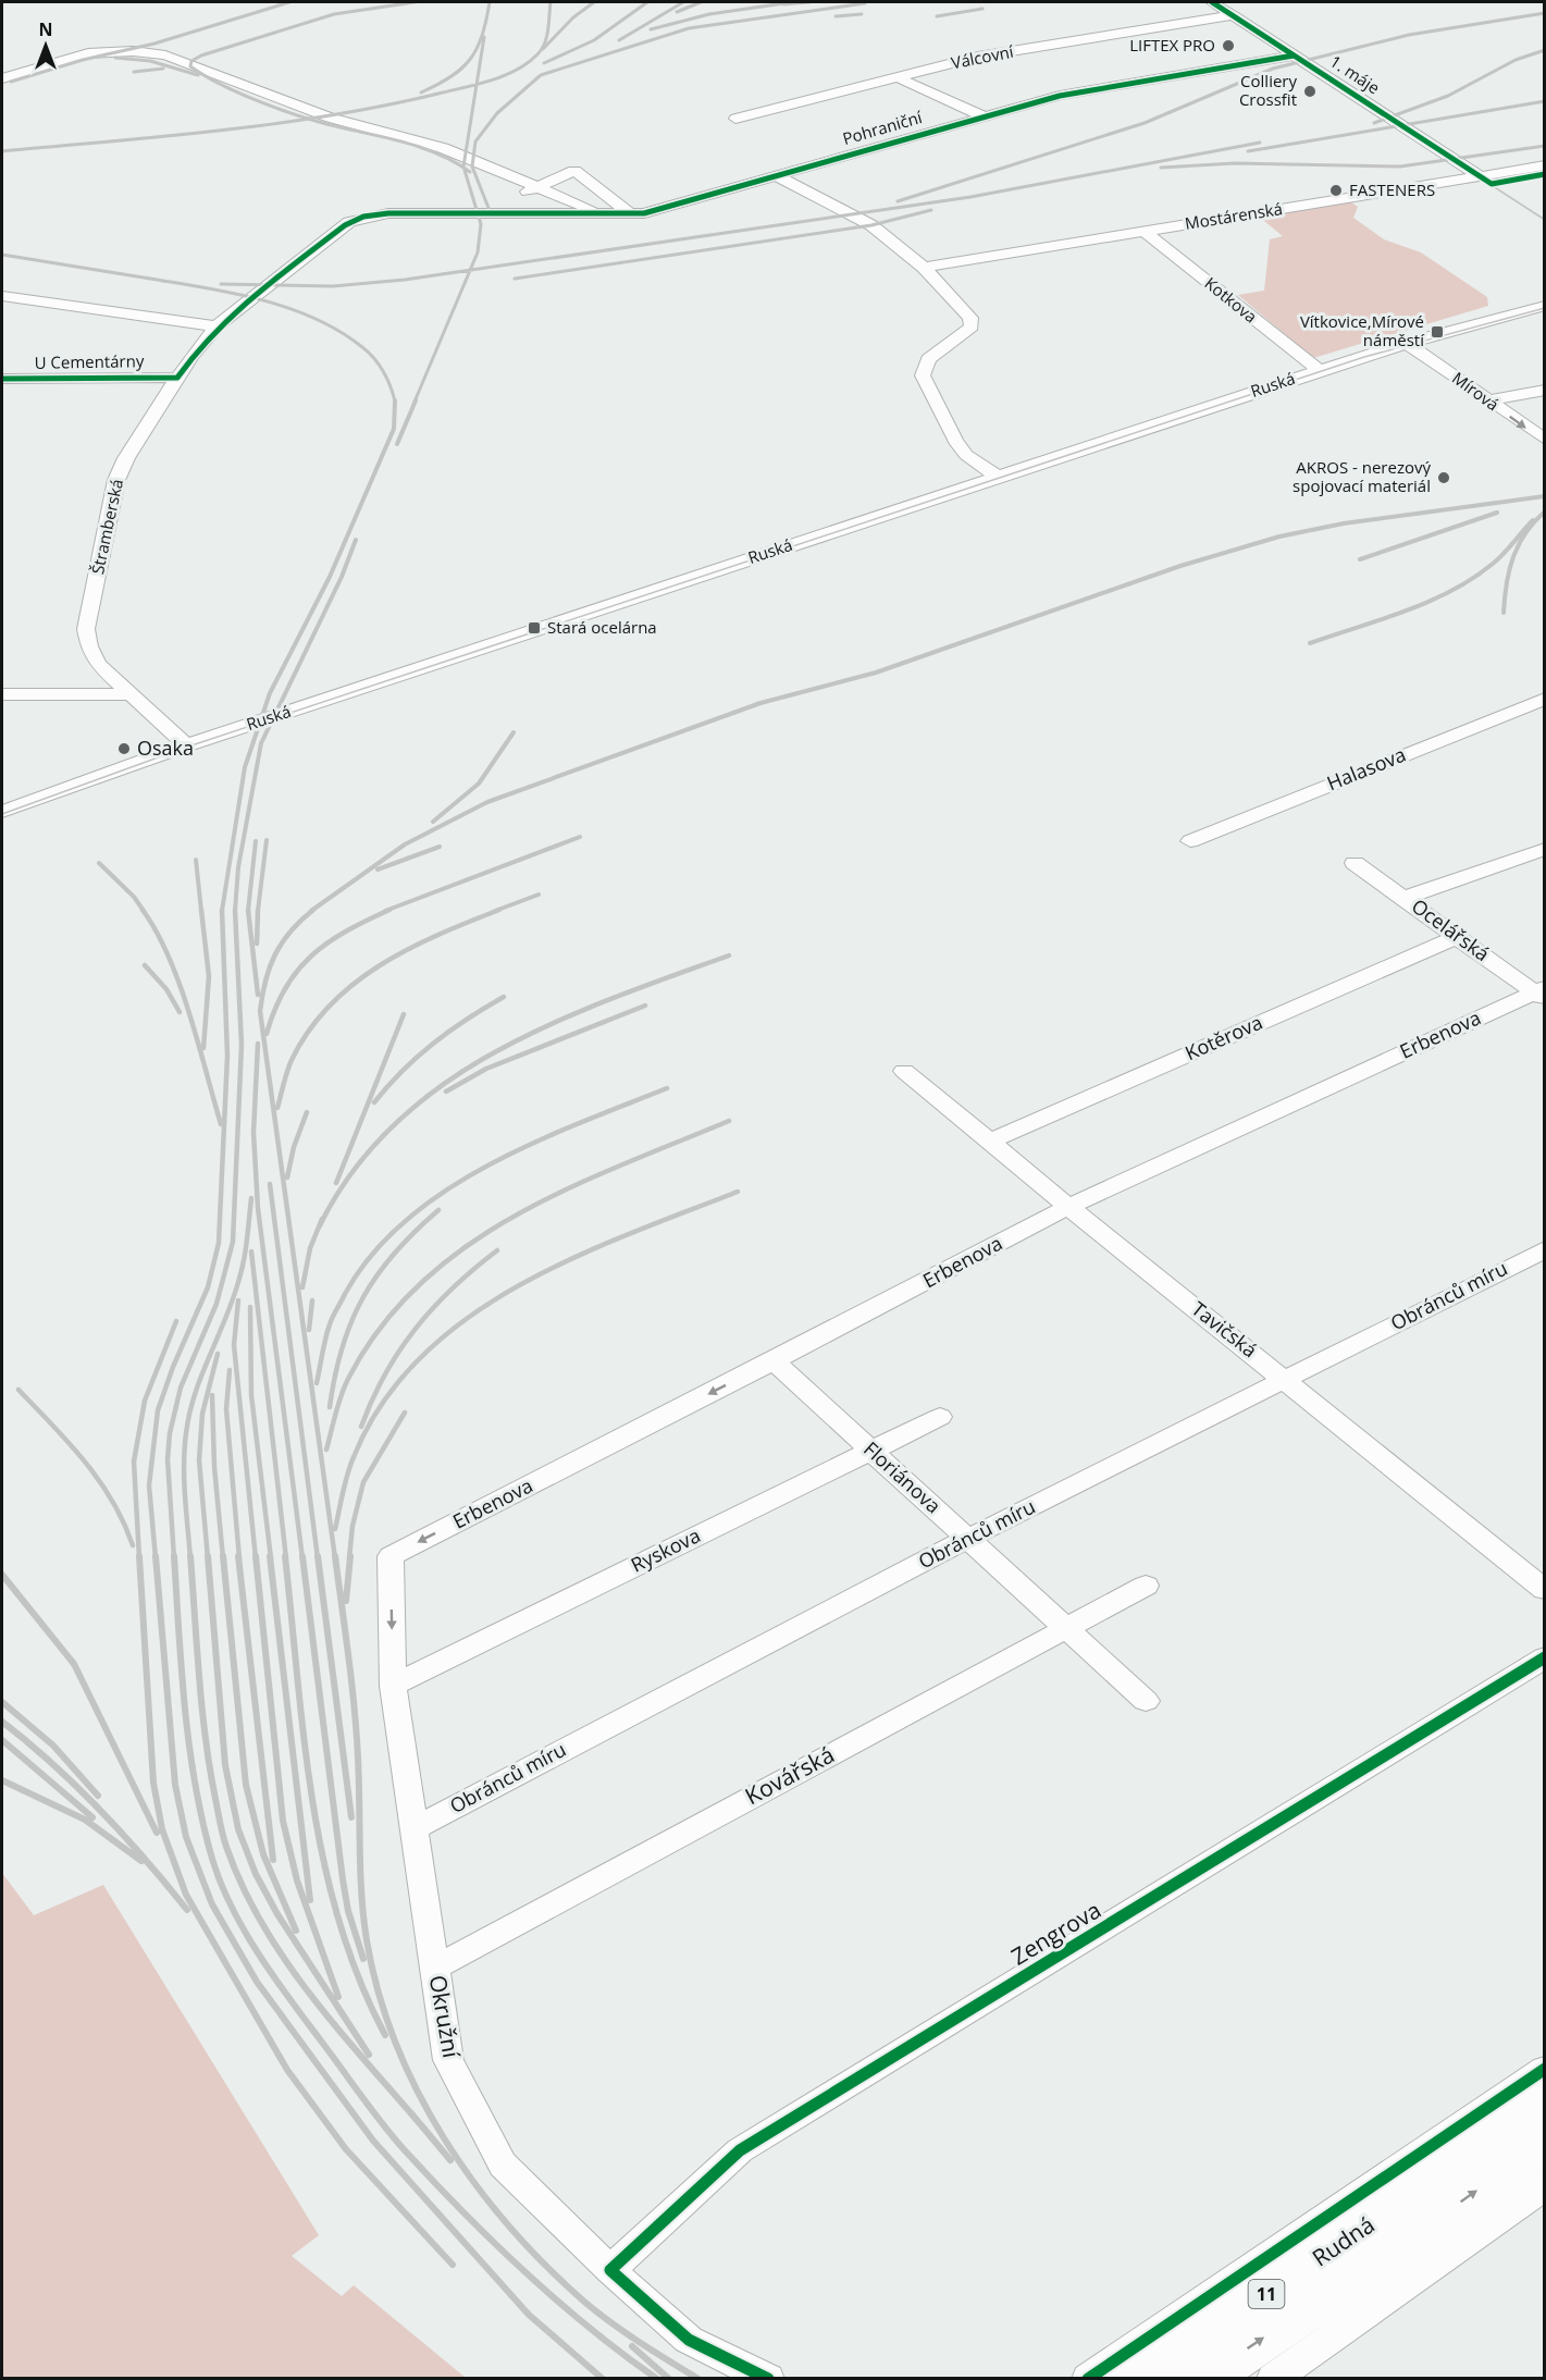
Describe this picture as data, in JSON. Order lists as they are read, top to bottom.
{
  "streets": {
    "highway": ["Rudná", "11"],
    "street": [
      "Válcovní",
      "1. máje",
      "Pohraniční",
      "Mostárenská",
      "Kotkova",
      "U Cementárny",
      "Ruská",
      "Mírová",
      "Štramberská",
      "Halasova",
      "Ocelářská",
      "Erbenova",
      "Kotěrova",
      "Obránců míru",
      "Tavičská",
      "Floriánova",
      "Ryskova",
      "Kovářská",
      "Zengrova",
      "Okružní"
    ]
  },
  "crossings": [
    ["Válcovní", "1. máje"],
    ["1. máje", "Pohraniční"],
    ["1. máje", "Mostárenská"],
    ["Pohraniční", "Štramberská"],
    ["Mostárenská", "Kotkova"],
    ["Kotkova", "Ruská"],
    ["U Cementárny", "Štramberská"],
    ["Ruská", "Mírová"],
    ["Ruská", "Štramberská"],
    ["Ocelářská", "Erbenova"],
    ["Ocelářská", "Kotěrova"],
    ["Erbenova", "Tavičská"],
    ["Erbenova", "Floriánova"],
    ["Erbenova", "Okružní"],
    ["Kotěrova", "Tavičská"],
    ["Obránců míru", "Tavičská"],
    ["Obránců míru", "Floriánova"],
    ["Obránců míru", "Okružní"],
    ["Floriánova", "Ryskova"],
    ["Floriánova", "Kovářská"],
    ["Ryskova", "Okružní"],
    ["Kovářská", "Okružní"],
    ["Zengrova", "Okružní"]
  ],
  "one_way": ["Mírová"],
  "places": {
    "other": [
      "LIFTEX PRO",
      "Colliery Crossfit",
      "FASTENERS",
      "AKROS - nerezový spojovací materiál",
      "Osaka"
    ],
    "transit": ["Vítkovice,Mírové náměstí", "Stará ocelárna"]
  },
  "north": "top"
}
